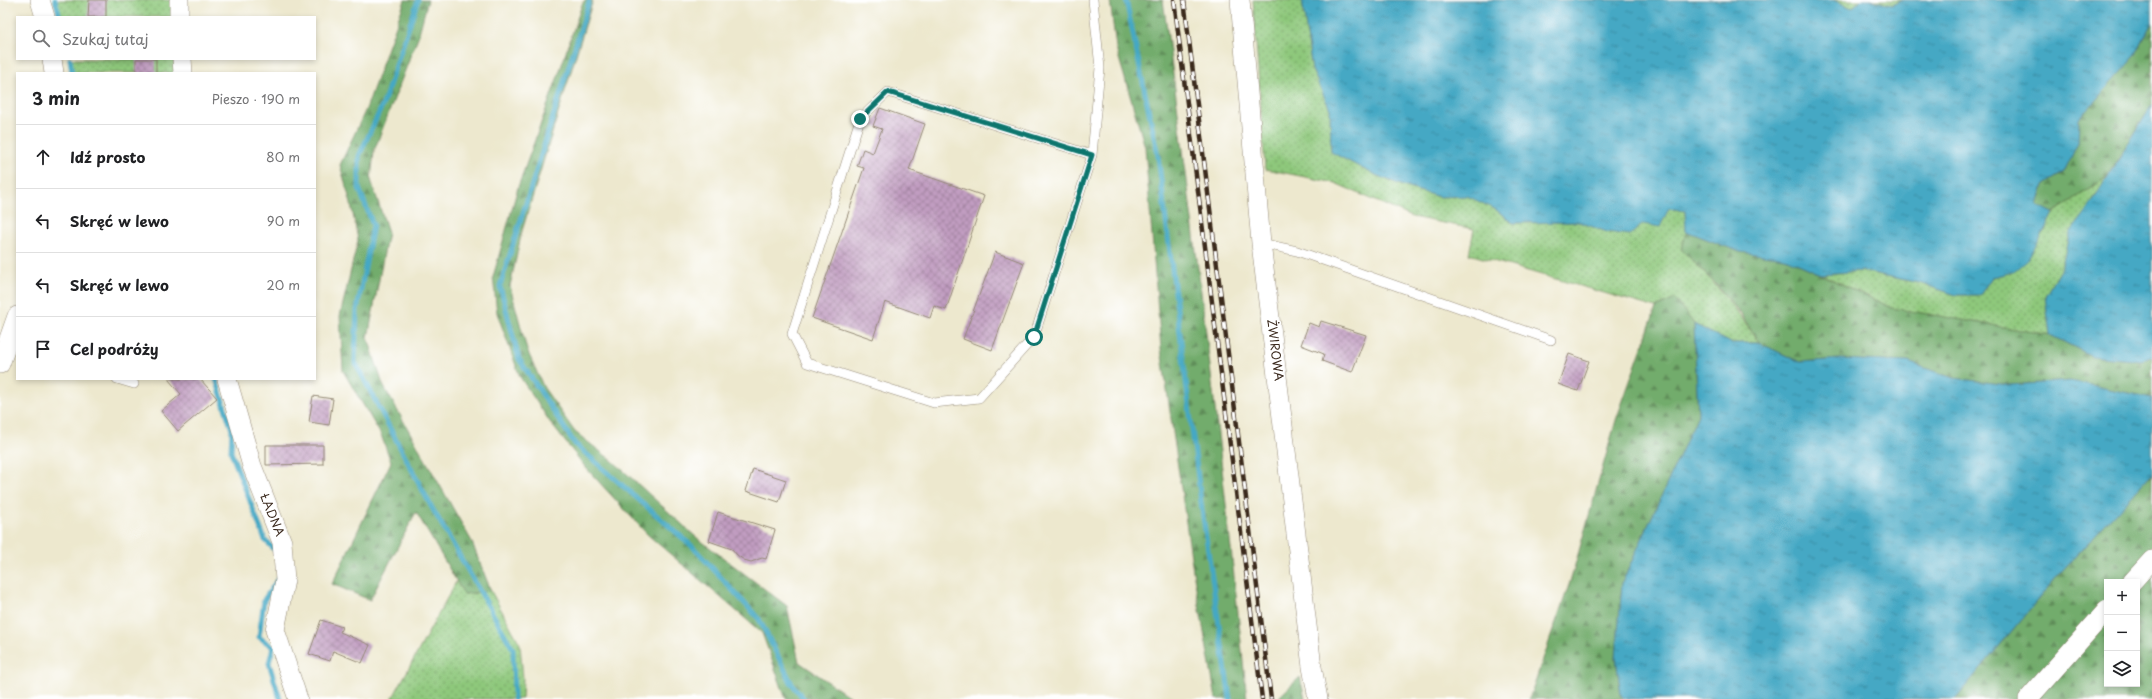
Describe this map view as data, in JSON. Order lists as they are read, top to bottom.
{
  "streets": {
    "street": ["ŻWIROWA", "ŁADNA"]
  },
  "page": {
    "search": "Szukaj tutaj",
    "heading": ["3 min", "Pieszo · 190 m"],
    "list": [
      ["Idź prosto", "80 m"],
      ["Skręć w lewo", "90 m"],
      ["Skręć w lewo", "20 m"],
      "Cel podróży"
    ],
    "map_buttons": ["+", "−"]
  }
}
